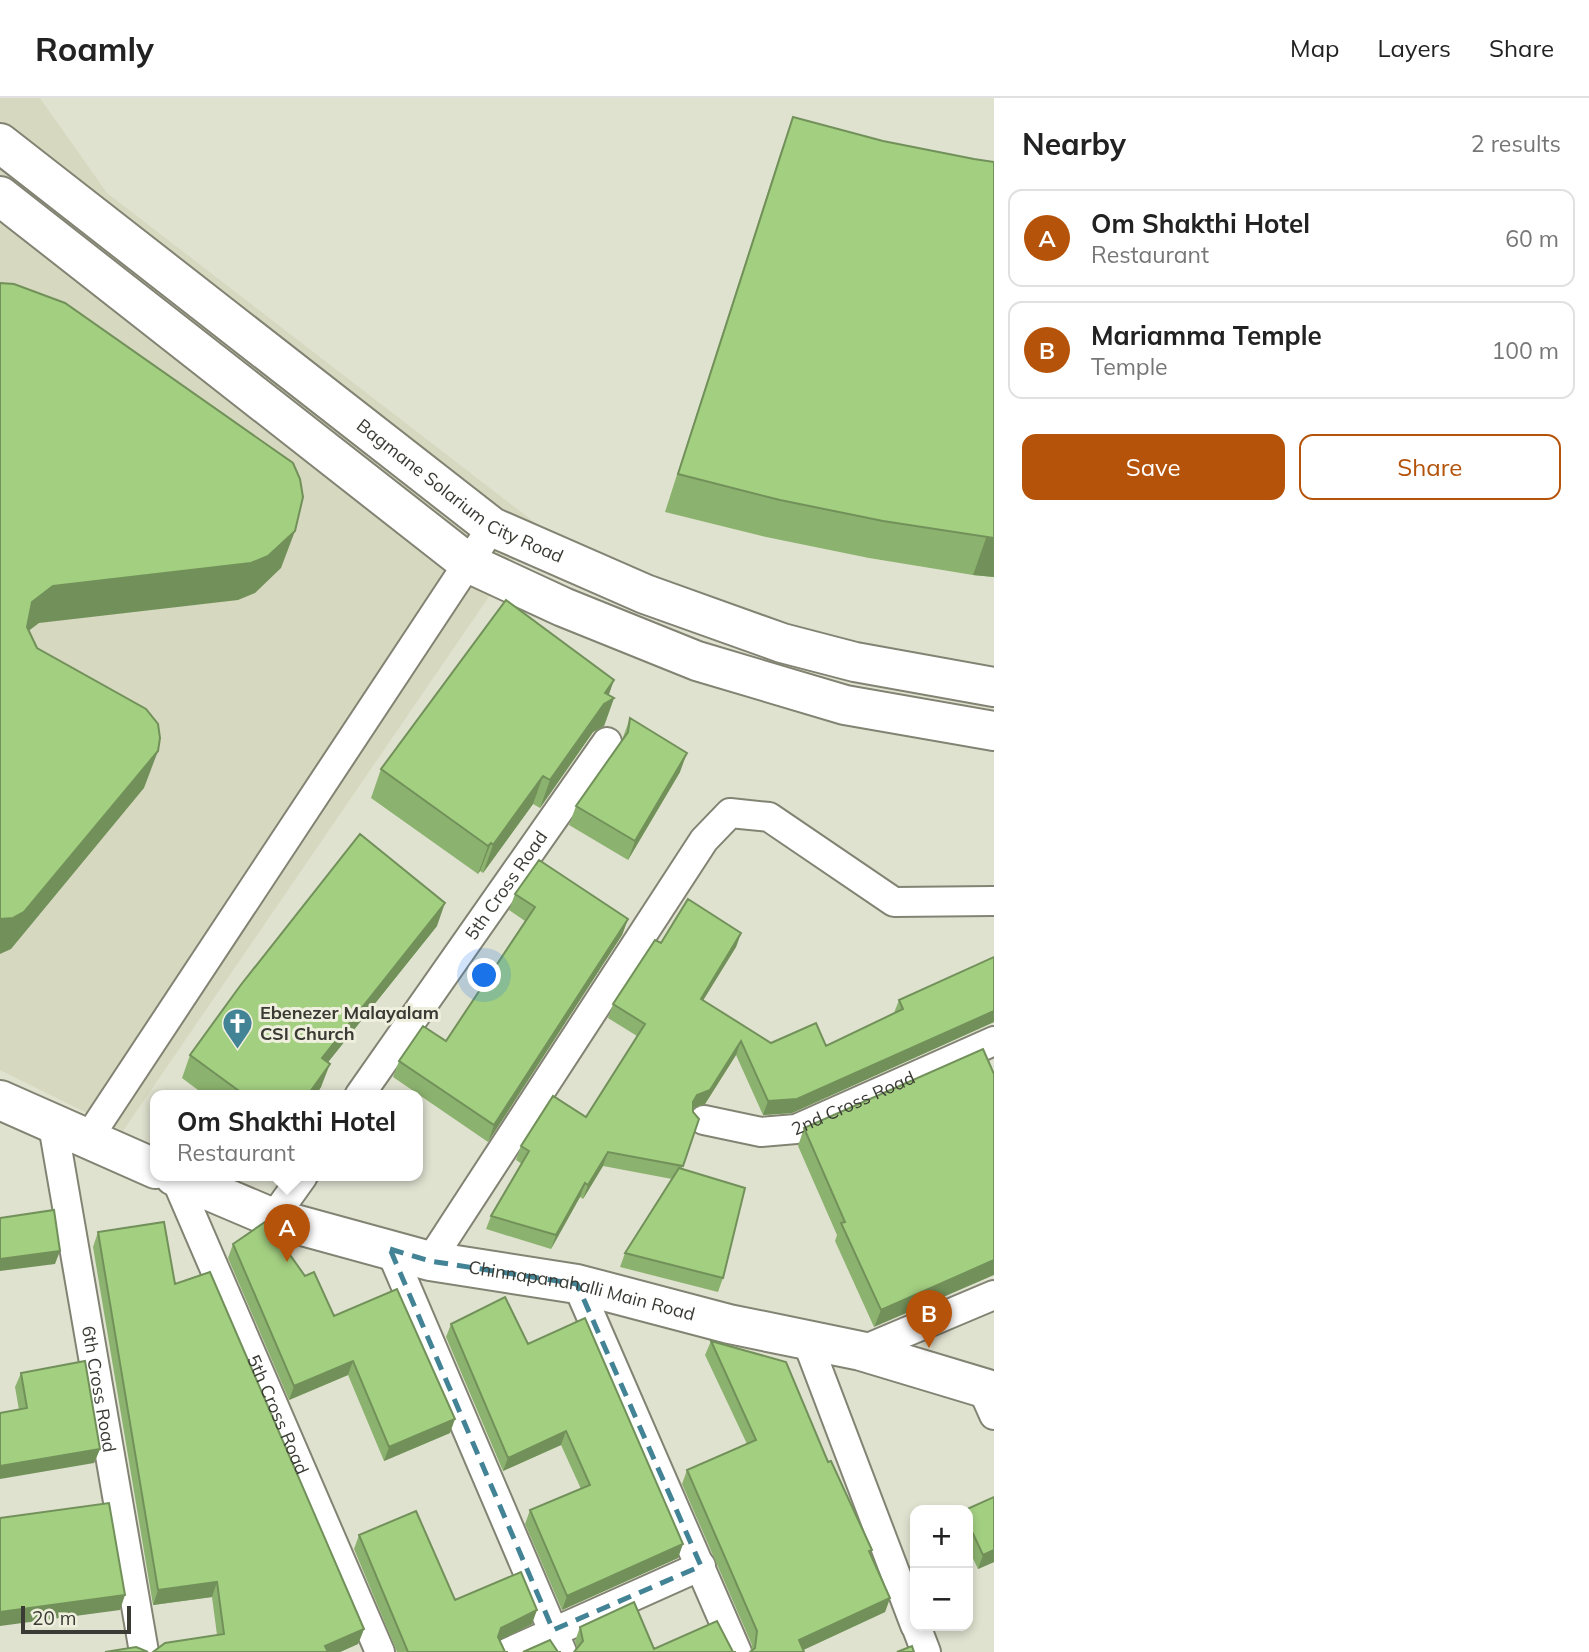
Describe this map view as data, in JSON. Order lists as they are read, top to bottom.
{
  "streets": {
    "street": [
      "Bagmane Solarium City Road",
      "5th Cross Road",
      "2nd Cross Road",
      "Chinnapanahalli Main Road",
      "6th Cross Road"
    ]
  },
  "places": {
    "church": ["Ebenezer Malayalam CSI Church"]
  },
  "scale_bar": "20 m",
  "page": {
    "header": "Roamly",
    "nav": ["Map", "Layers", "Share"],
    "heading": ["Nearby", "2 results"],
    "list": [
      {
        "mark": "A",
        "name": "Om Shakthi Hotel",
        "note": "Restaurant",
        "value": "60 m"
      },
      {
        "mark": "B",
        "name": "Mariamma Temple",
        "note": "Temple",
        "value": "100 m"
      }
    ],
    "buttons": ["Save", "Share"],
    "popup": ["Om Shakthi Hotel", "Restaurant"],
    "pins": ["A", "B"],
    "map_buttons": ["+", "−"],
    "scale": "20 m"
  }
}
